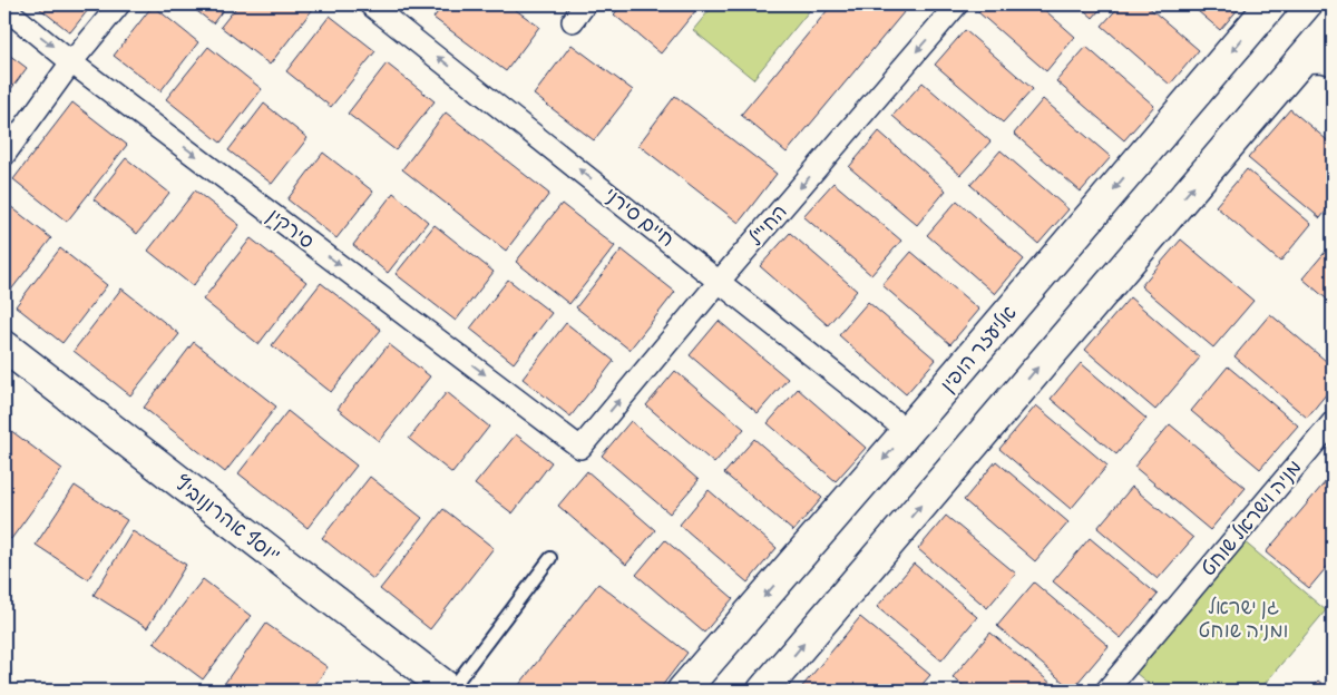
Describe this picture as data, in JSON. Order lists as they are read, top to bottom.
{
  "streets": {
    "main road": ["אליעזר הופין", "יוסף אהרונוביץ'"],
    "street": [
      "חיים סירני",
      "החי\"ל",
      "סירקין",
      "מניה וישראל שוחט"
    ]
  },
  "crossings": [
    ["חיים סירני", "החי\"ל"],
    ["חיים סירני", "אליעזר הופין"],
    ["החי\"ל", "סירקין"]
  ],
  "one_way": ["חיים סירני", "סירקין"],
  "parks": ["גן ישראל ומניה שוחט"]
}
